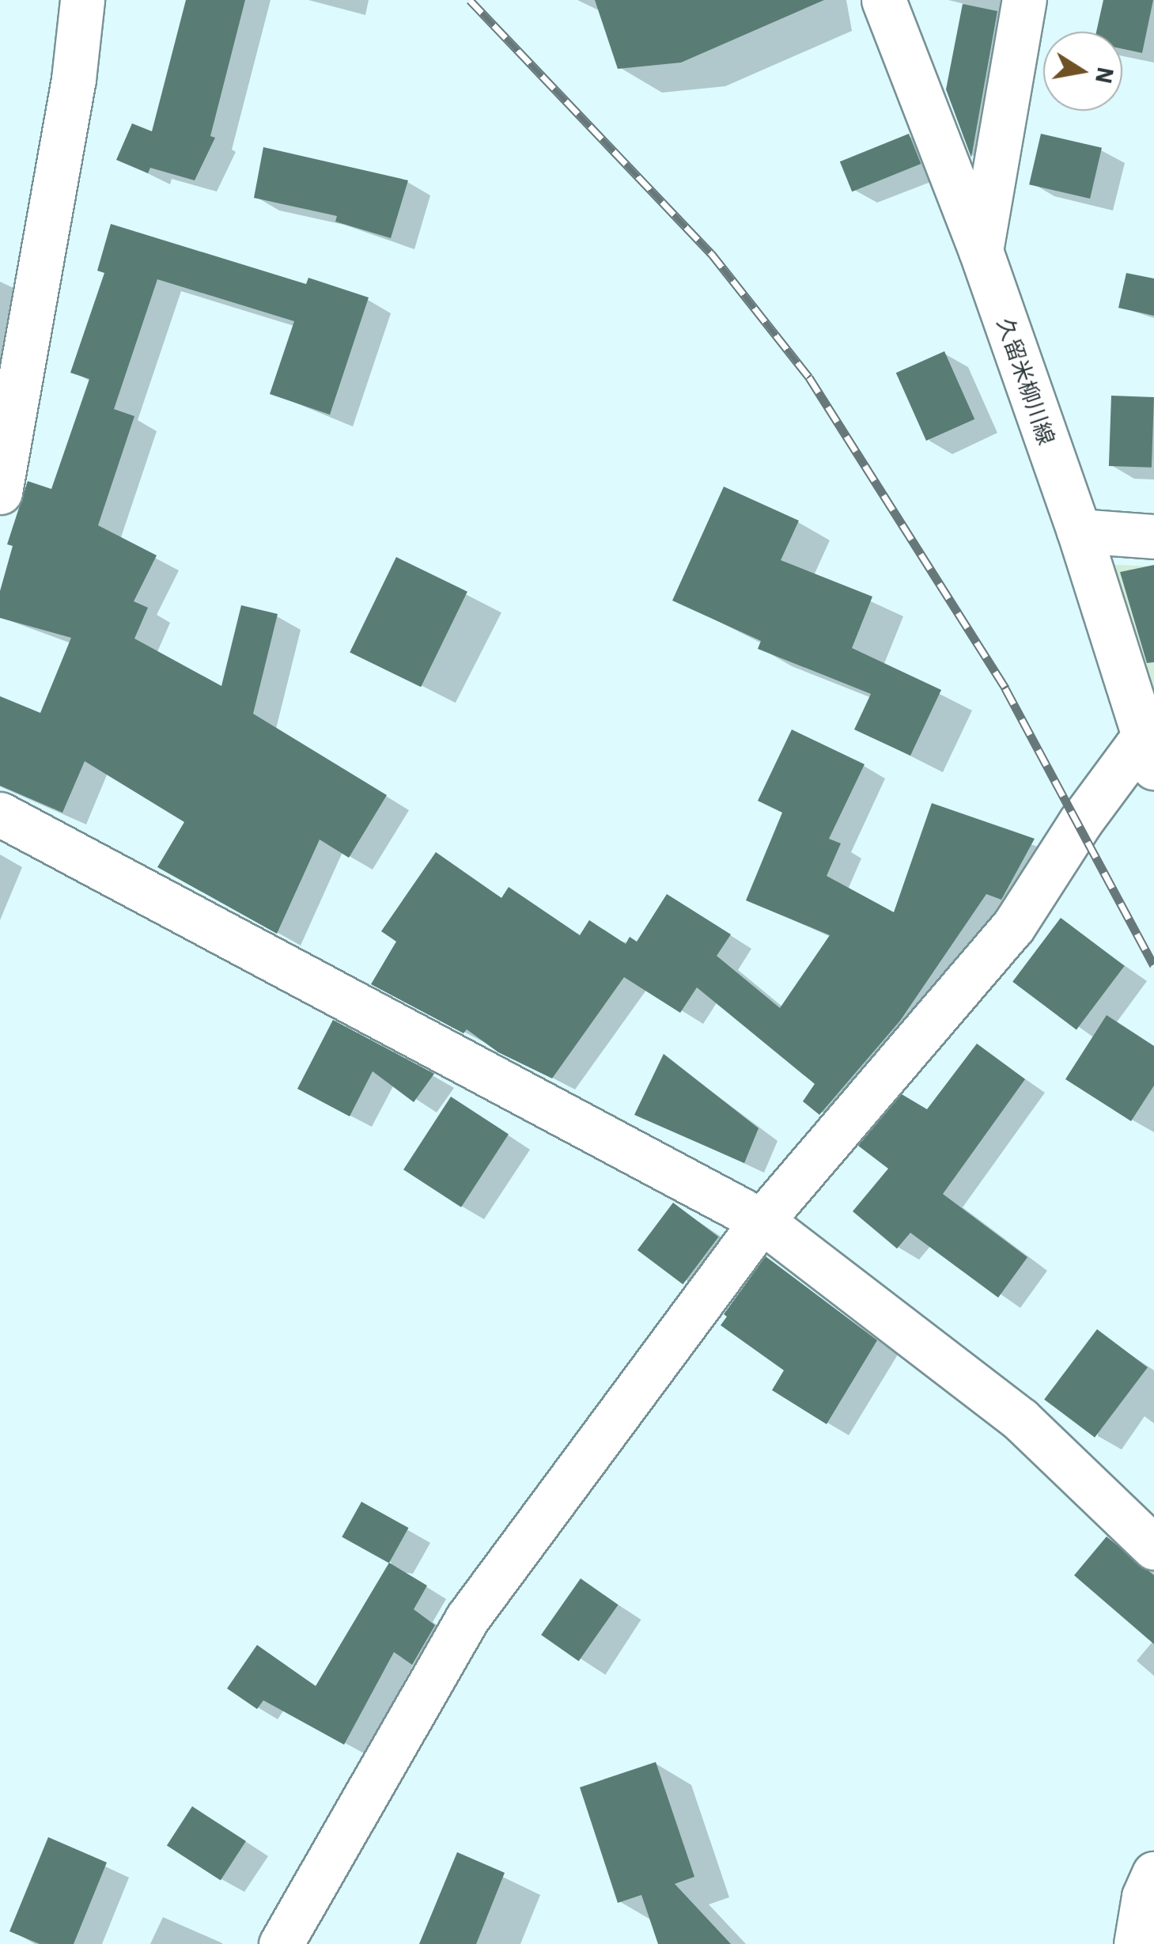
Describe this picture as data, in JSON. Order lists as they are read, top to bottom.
{
  "streets": {
    "street": ["久留米柳川線"]
  },
  "north": "right"
}
